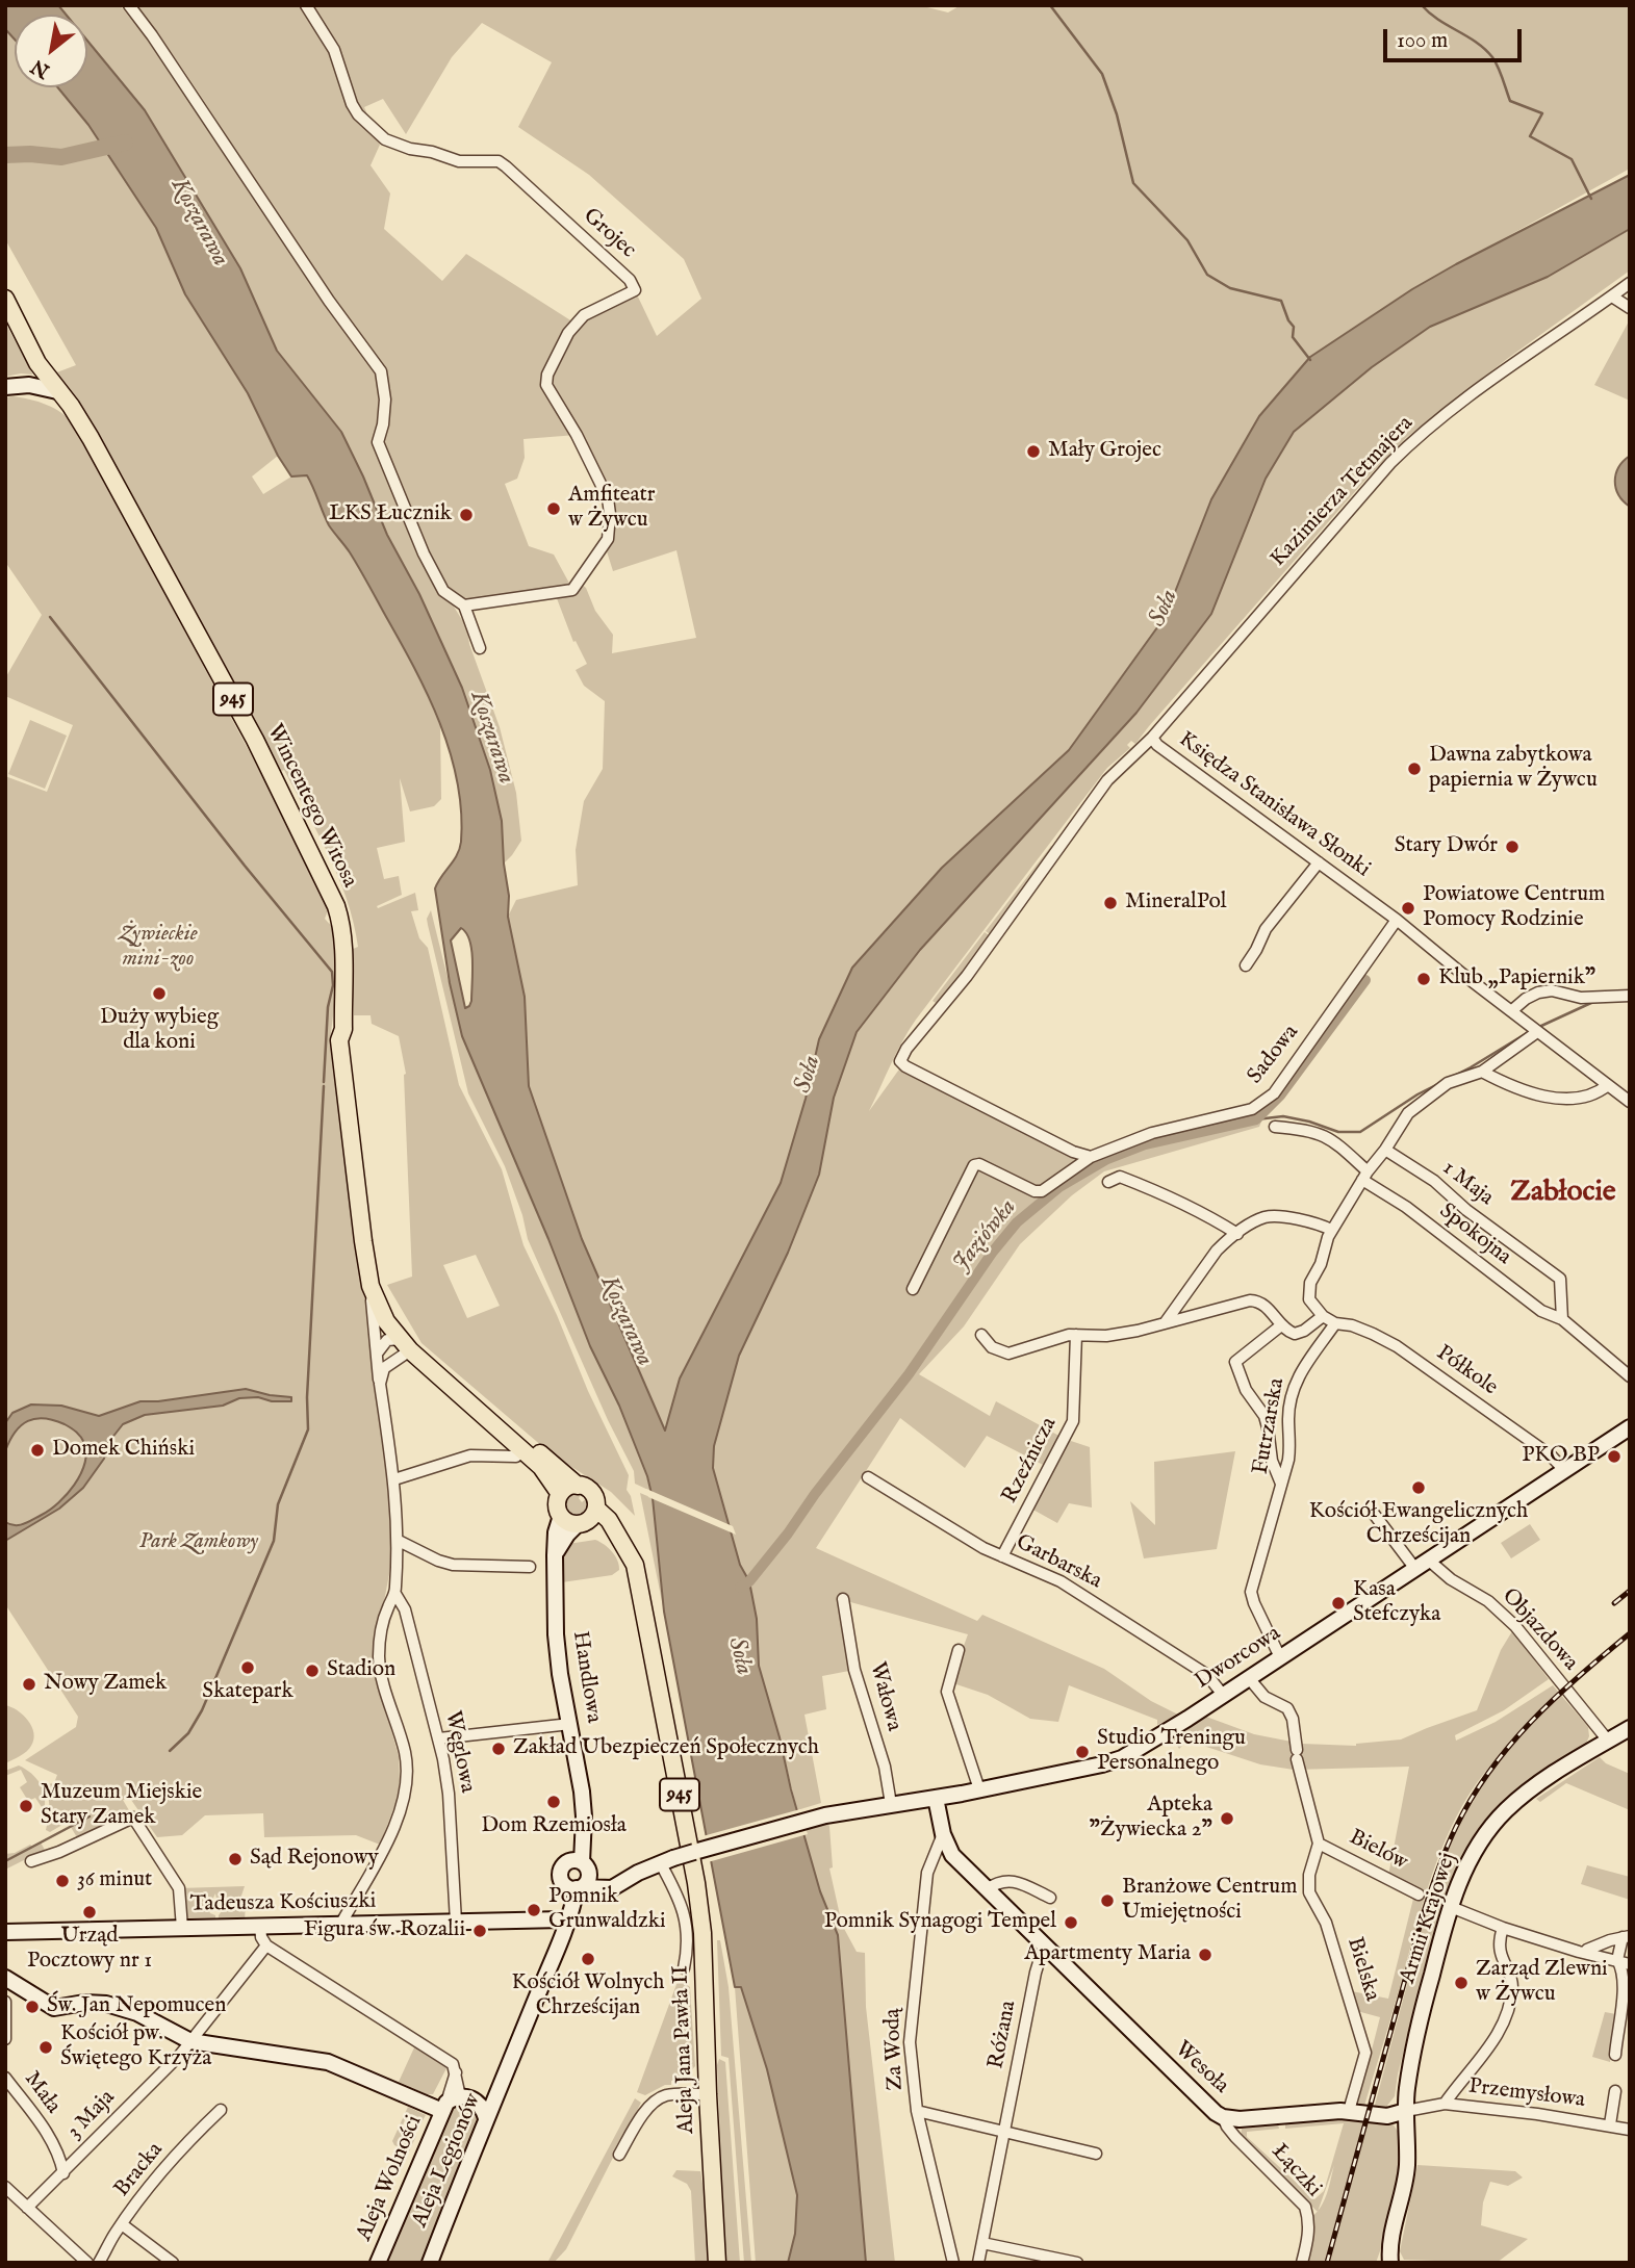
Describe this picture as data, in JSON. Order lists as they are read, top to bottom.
{
  "streets": {
    "main road": ["945", "Wincentego Witosa", "Aleja Jana Pawła II"],
    "street": [
      "Grojec",
      "Kazimierza Tetmajera",
      "Księdza Stanisława Słonki",
      "Sadowa",
      "1 Maja",
      "Spokojna",
      "Półkole",
      "Futrzarska",
      "Rzeźnicza",
      "Garbarska",
      "Objazdowa",
      "Dworcowa",
      "Handlowa",
      "Wałowa",
      "Węglowa",
      "Bielów",
      "Tadeusza Kościuszki",
      "Armii Krajowej",
      "Bielska",
      "Różana",
      "Za Wodą",
      "Wesoła",
      "Mała",
      "Przemysłowa",
      "3 Maja",
      "Aleja Legionów",
      "Bracka",
      "Łączki",
      "Aleja Wolności"
    ]
  },
  "crossings": [
    ["Kazimierza Tetmajera", "Księdza Stanisława Słonki"],
    ["945", "Wincentego Witosa"],
    ["945", "Handlowa"],
    ["945", "Aleja Jana Pawła II"],
    ["Księdza Stanisława Słonki", "Sadowa"],
    ["1 Maja", "Spokojna"],
    ["Półkole", "Futrzarska"],
    ["Półkole", "Dworcowa"],
    ["Futrzarska", "Dworcowa"],
    ["Rzeźnicza", "Garbarska"],
    ["Garbarska", "Dworcowa"],
    ["Objazdowa", "Dworcowa"],
    ["Objazdowa", "Armii Krajowej"],
    ["Dworcowa", "Wałowa"],
    ["Dworcowa", "Bielów"],
    ["Dworcowa", "Wesoła"],
    ["Handlowa", "Aleja Jana Pawła II"],
    ["Węglowa", "Tadeusza Kościuszki"],
    ["Bielów", "Bielska"],
    ["Tadeusza Kościuszki", "Aleja Legionów"],
    ["Armii Krajowej", "Wesoła"],
    ["Armii Krajowej", "Przemysłowa"],
    ["Bielska", "Wesoła"],
    ["Różana", "Wesoła"],
    ["Za Wodą", "Wesoła"],
    ["Wesoła", "Przemysłowa"],
    ["Wesoła", "Łączki"],
    ["Mała", "3 Maja"]
  ],
  "districts": ["Zabłocie"],
  "water": ["Koszarawa", "Soła", "Jaziówka"],
  "parks": ["Żywieckie mini-zoo", "Park Zamkowy"],
  "places": [
    "Mały Grojec",
    "Amfiteatr w Żywcu",
    "LKS Łucznik",
    "Dawna zabytkowa papiernia w Żywcu",
    "Stary Dwór",
    "MineralPol",
    "Powiatowe Centrum Pomocy Rodzinie",
    "Klub „Papiernik”",
    "Duży wybieg dla koni",
    "Domek Chiński",
    "PKO BP",
    "Kościół Ewangelicznych Chrześcijan",
    "Kasa Stefczyka",
    "Skatepark",
    "Stadion",
    "Nowy Zamek",
    "Zakład Ubezpieczeń Społecznych",
    "Studio Treningu Personalnego",
    "Dom Rzemiosła",
    "Muzeum Miejskie Stary Zamek",
    "Apteka \"Żywiecka 2\"",
    "Sąd Rejonowy",
    "36 minut",
    "Branżowe Centrum Umiejętności",
    "Pomnik Grunwaldzki",
    "Urząd Pocztowy nr 1",
    "Pomnik Synagogi Tempel",
    "Figura św. Rozalii",
    "Apartmenty Maria",
    "Kościół Wolnych Chrześcijan",
    "Zarząd Zlewni w Żywcu",
    "Św. Jan Nepomucen",
    "Kościół pw. Świętego Krzyża"
  ],
  "scale_bar": "100 m",
  "north": "bottom left"
}
